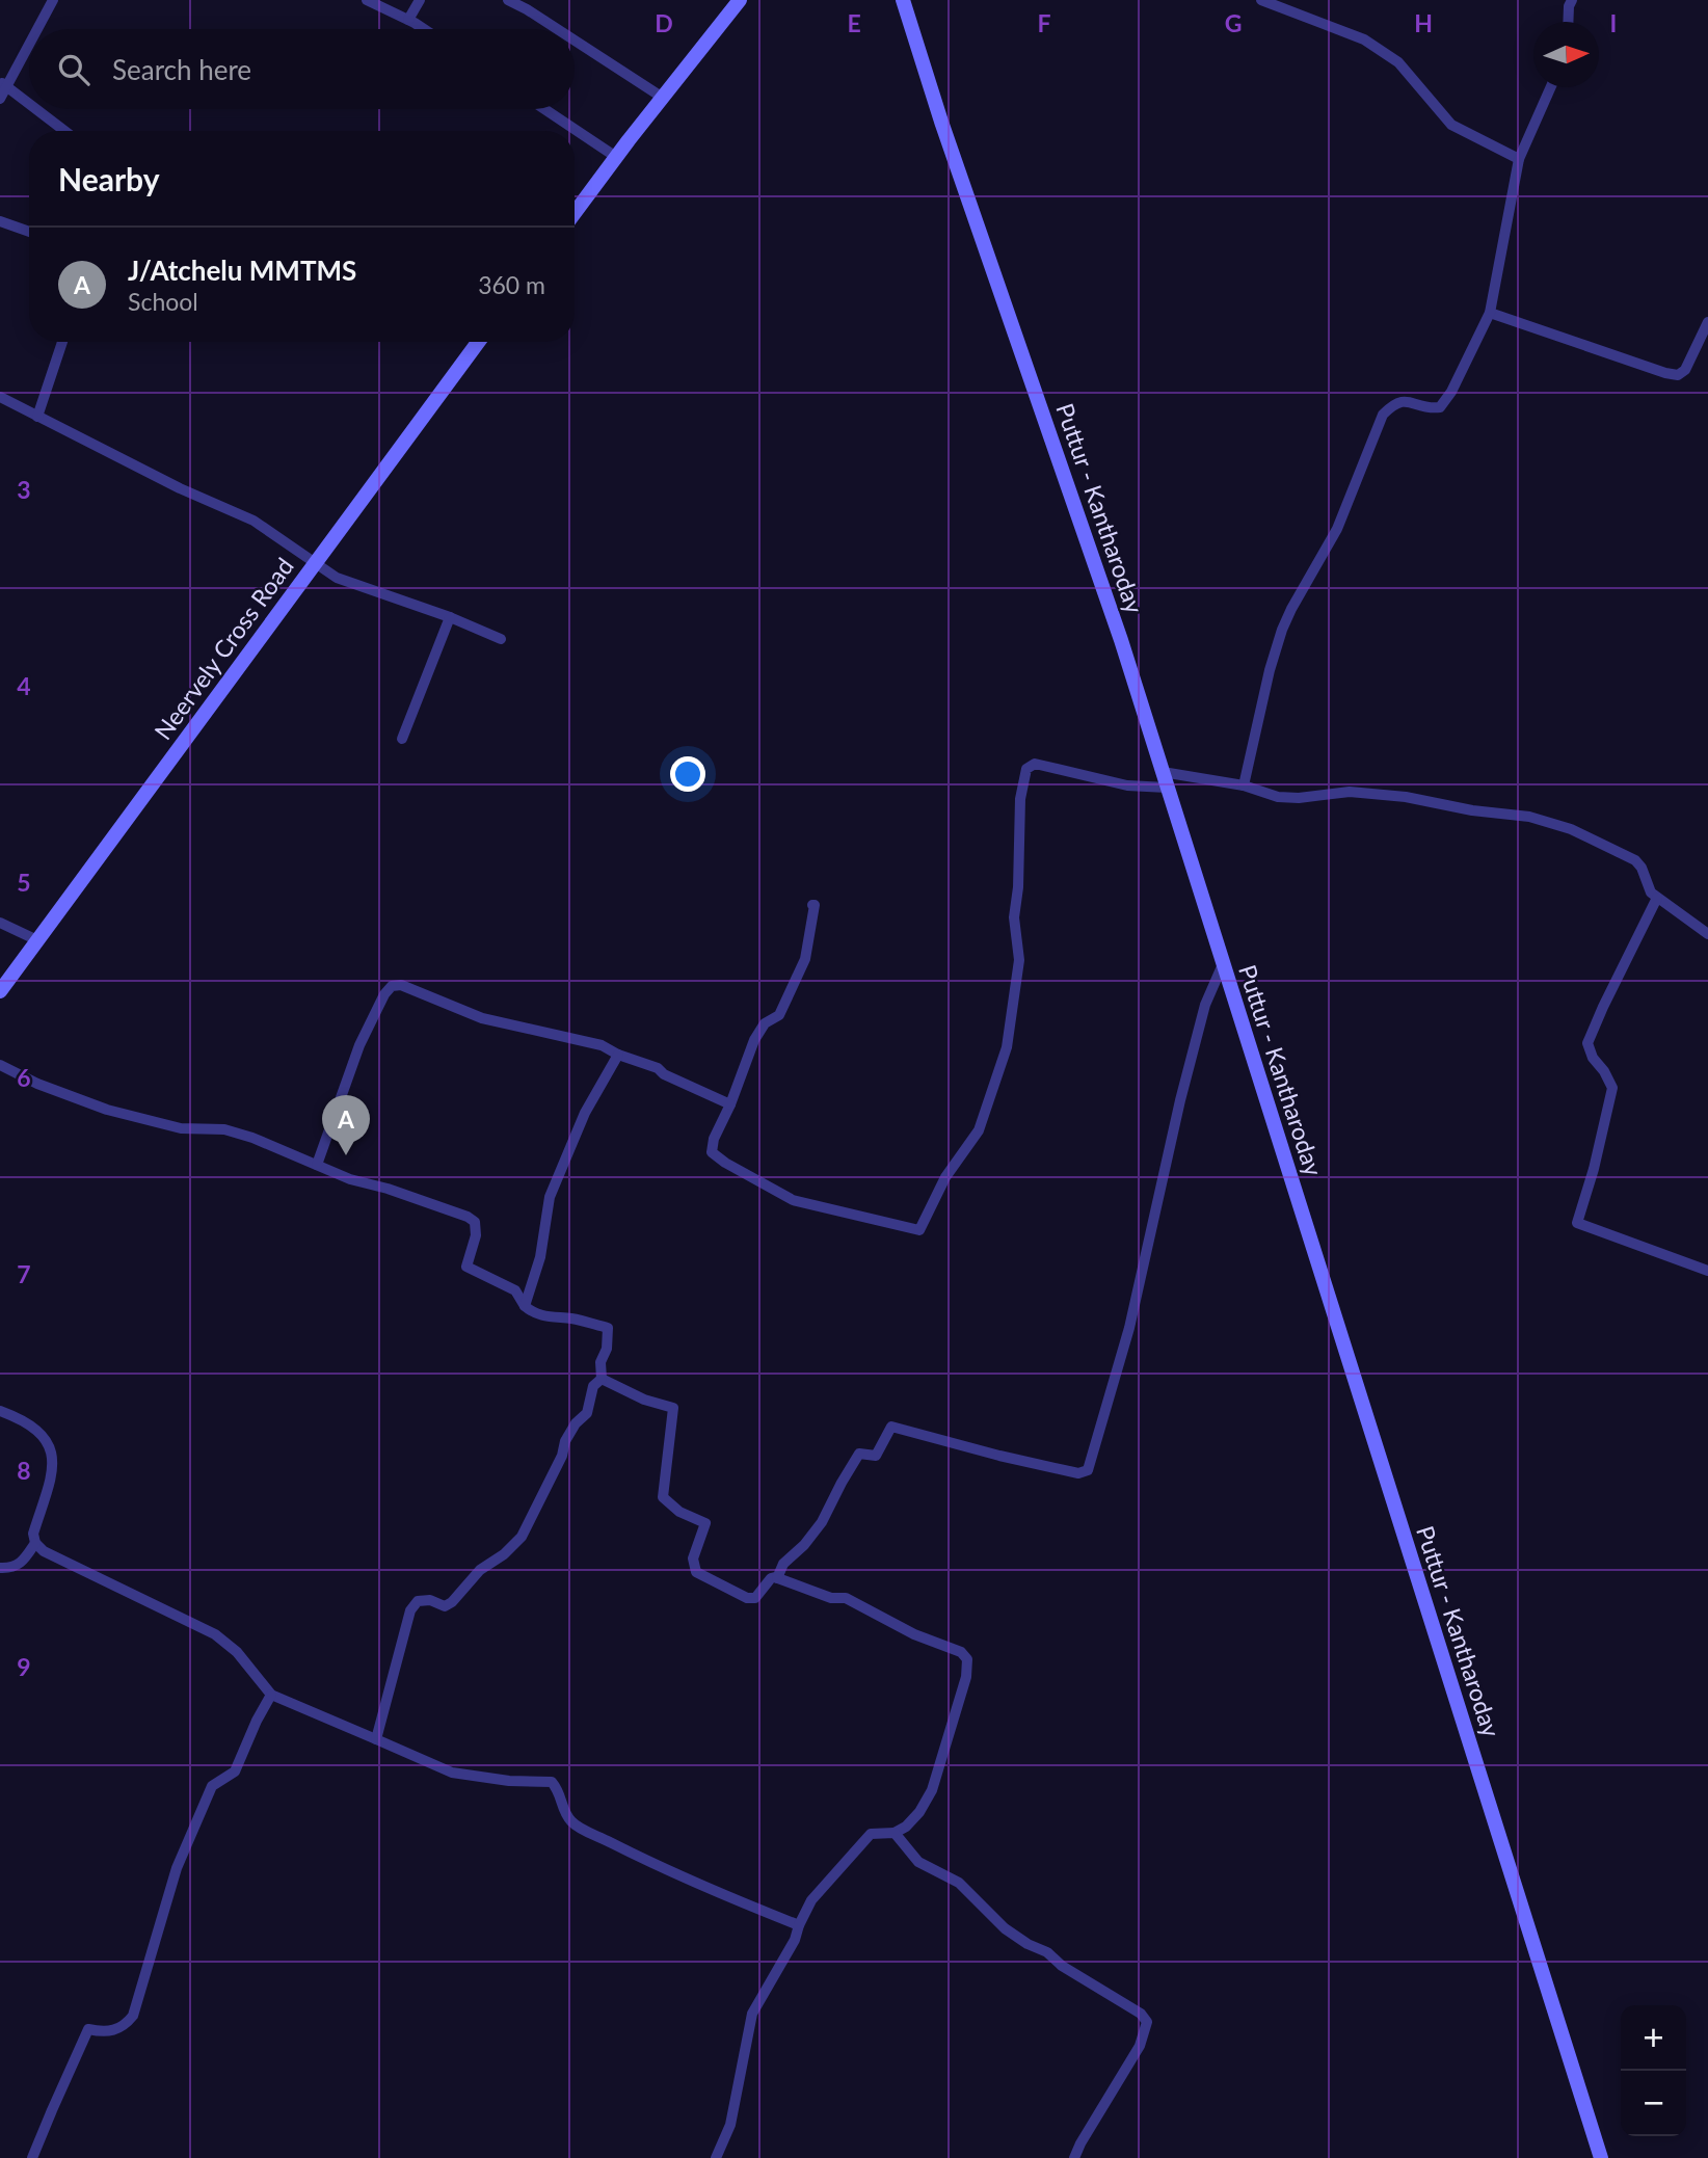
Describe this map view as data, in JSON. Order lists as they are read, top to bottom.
{
  "streets": {
    "main road": ["Puttur - Kantharoday", "Neervely Cross Road"]
  },
  "north": "right",
  "page": {
    "search": "Search here",
    "heading": "Nearby",
    "list": [
      {
        "mark": "A",
        "name": "J/Atchelu MMTMS",
        "note": "School",
        "value": "360 m"
      }
    ],
    "pins": "A",
    "map_buttons": ["+", "−"]
  },
  "grid": {
    "columns": [
      "D",
      "E",
      "F",
      "G",
      "H",
      "I"
    ],
    "rows": [
      "3",
      "4",
      "5",
      "6",
      "7",
      "8",
      "9"
    ]
  }
}
